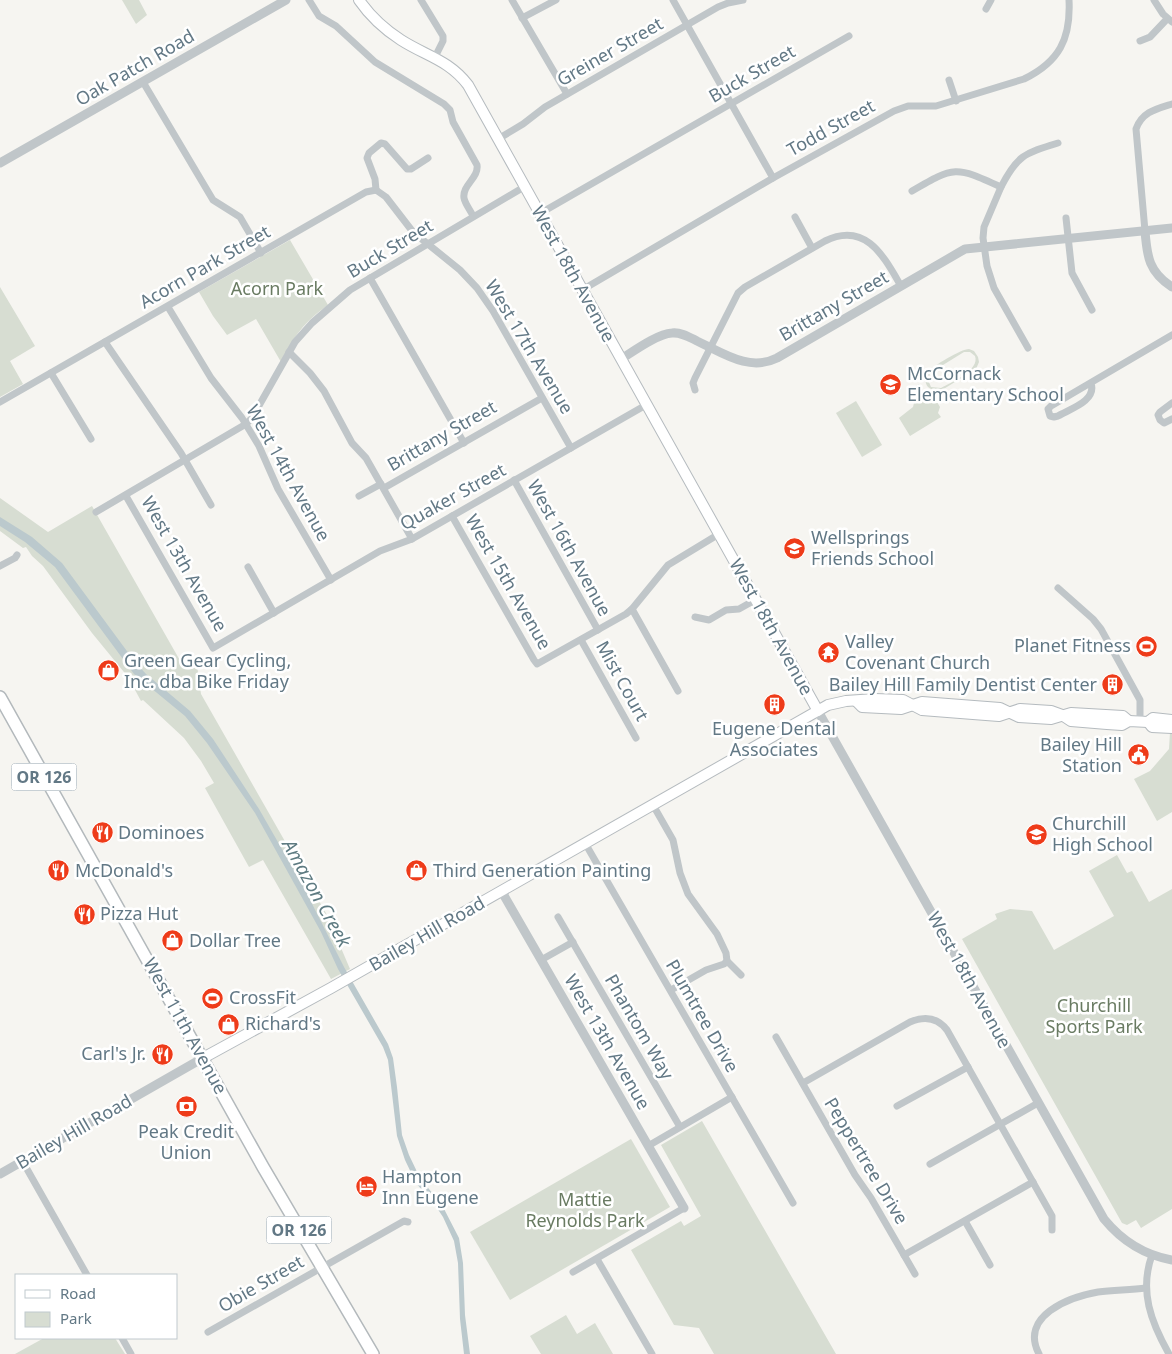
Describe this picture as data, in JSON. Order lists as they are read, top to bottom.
{
  "streets": {
    "main road": [
      "West 18th Avenue",
      "OR 126",
      "Bailey Hill Road",
      "West 11th Avenue"
    ],
    "street": [
      "Greiner Street",
      "Oak Patch Road",
      "Buck Street",
      "Todd Street",
      "Acorn Park Street",
      "Brittany Street",
      "West 17th Avenue",
      "West 14th Avenue",
      "Quaker Street",
      "West 16th Avenue",
      "West 13th Avenue",
      "West 15th Avenue",
      "Mist Court",
      "Plumtree Drive",
      "Phantom Way",
      "Peppertree Drive",
      "Obie Street"
    ]
  },
  "crossings": [
    ["Greiner Street", "West 18th Avenue"],
    ["Buck Street", "West 18th Avenue"],
    ["Buck Street", "West 17th Avenue"],
    ["Buck Street", "West 14th Avenue"],
    ["Buck Street", "West 13th Avenue"],
    ["Todd Street", "West 18th Avenue"],
    ["Acorn Park Street", "West 17th Avenue"],
    ["Acorn Park Street", "West 14th Avenue"],
    ["West 18th Avenue", "Brittany Street"],
    ["West 18th Avenue", "Quaker Street"],
    ["West 18th Avenue", "Bailey Hill Road"],
    ["Brittany Street", "West 17th Avenue"],
    ["West 17th Avenue", "Quaker Street"],
    ["West 14th Avenue", "Quaker Street"],
    ["Quaker Street", "West 16th Avenue"],
    ["Quaker Street", "West 13th Avenue"],
    ["Quaker Street", "West 15th Avenue"],
    ["West 13th Avenue", "Bailey Hill Road"],
    ["West 15th Avenue", "Mist Court"],
    ["Bailey Hill Road", "Plumtree Drive"],
    ["Bailey Hill Road", "West 11th Avenue"],
    ["West 11th Avenue", "Obie Street"]
  ],
  "water": ["Amazon Creek"],
  "parks": ["Acorn Park", "Churchill Sports Park", "Mattie Reynolds Park"],
  "places": {
    "school or university": ["McCornack Elementary School", "Wellsprings Friends School", "Churchill High School"],
    "sports": ["Planet Fitness", "CrossFit"],
    "temple": ["Valley Covenant Church"],
    "shop": [
      "Green Gear Cycling, Inc. dba Bike Friday",
      "Third Generation Painting",
      "Dollar Tree",
      "Richard's"
    ],
    "building": ["Bailey Hill Family Dentist Center", "Eugene Dental Associates"],
    "public building": ["Bailey Hill Station"],
    "restaurant": [
      "Dominoes",
      "McDonald's",
      "Pizza Hut",
      "Carl's Jr."
    ],
    "bank": ["Peak Credit Union"],
    "hotel": ["Hampton Inn Eugene"]
  },
  "legend": ["Road", "Park"]
}
